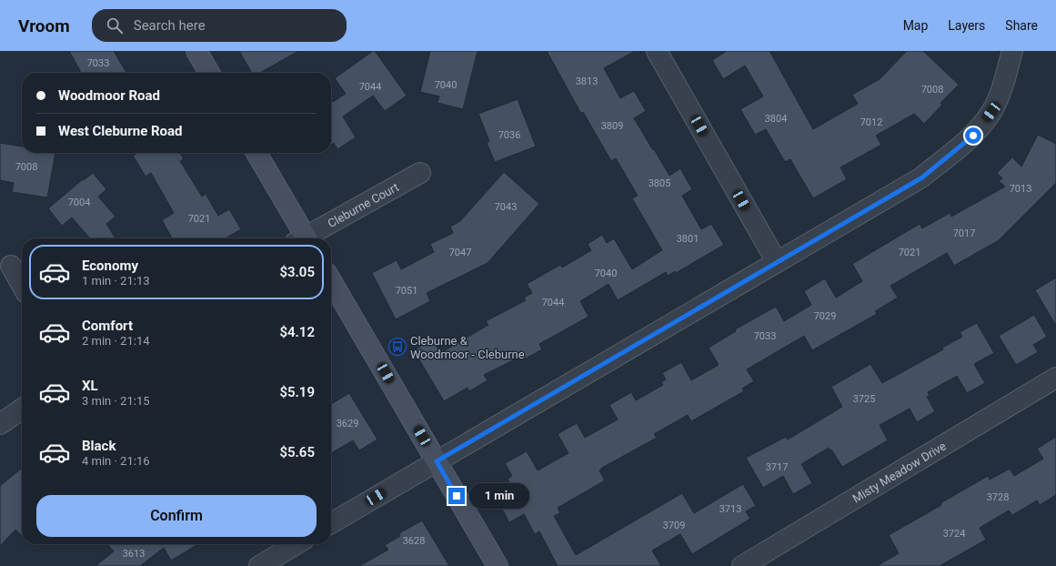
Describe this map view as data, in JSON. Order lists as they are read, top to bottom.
{
  "streets": {
    "street": ["Cleburne Court", "Misty Meadow Drive"]
  },
  "places": {
    "bus stop": ["Cleburne & Woodmoor - Cleburne"]
  },
  "house_numbers": [
    "7033",
    "3813",
    "7040",
    "7044",
    "7008",
    "3804",
    "7012",
    "3809",
    "7036",
    "7008",
    "3805",
    "7013",
    "7004",
    "7043",
    "7021",
    "7017",
    "3801",
    "7047",
    "7021",
    "7040",
    "7051",
    "7044",
    "7029",
    "7033",
    "3725",
    "3629",
    "3717",
    "3728",
    "3713",
    "3709",
    "3724",
    "3628",
    "3613"
  ],
  "page": {
    "header": "Vroom",
    "search": "Search here",
    "nav": ["Map", "Layers", "Share"],
    "banner": ["Woodmoor Road", "West Cleburne Road"],
    "list": [
      {
        "name": "Economy",
        "note": "1 min · 21:13",
        "value": "$3.05"
      },
      {
        "name": "Comfort",
        "note": "2 min · 21:14",
        "value": "$4.12"
      },
      {
        "name": "XL",
        "note": "3 min · 21:15",
        "value": "$5.19"
      },
      {
        "name": "Black",
        "note": "4 min · 21:16",
        "value": "$5.65"
      }
    ],
    "bubble": "1 min",
    "buttons": "Confirm"
  }
}
